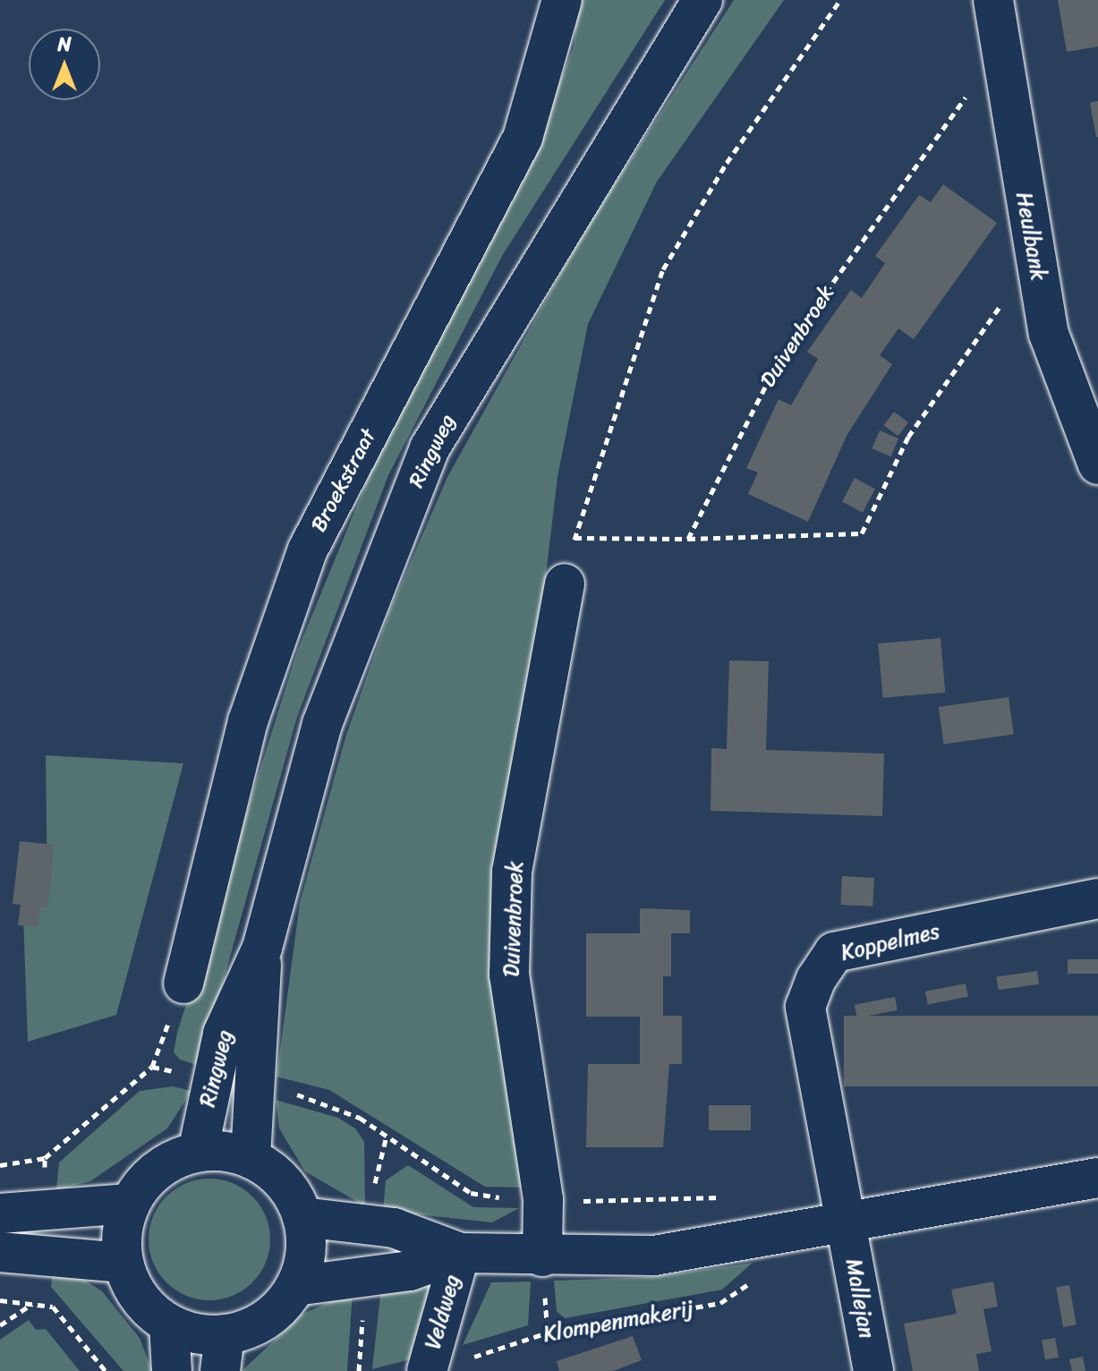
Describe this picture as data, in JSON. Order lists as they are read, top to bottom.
{
  "streets": {
    "street": [
      "Heulbank",
      "Duivenbroek",
      "Ringweg",
      "Broekstraat",
      "Koppelmes",
      "Mallejan",
      "Veldweg"
    ],
    "path": ["Klompenmakerij"]
  },
  "crossings": [
    ["Heulbank", "Duivenbroek"],
    ["Koppelmes", "Mallejan"]
  ],
  "north": "top"
}
